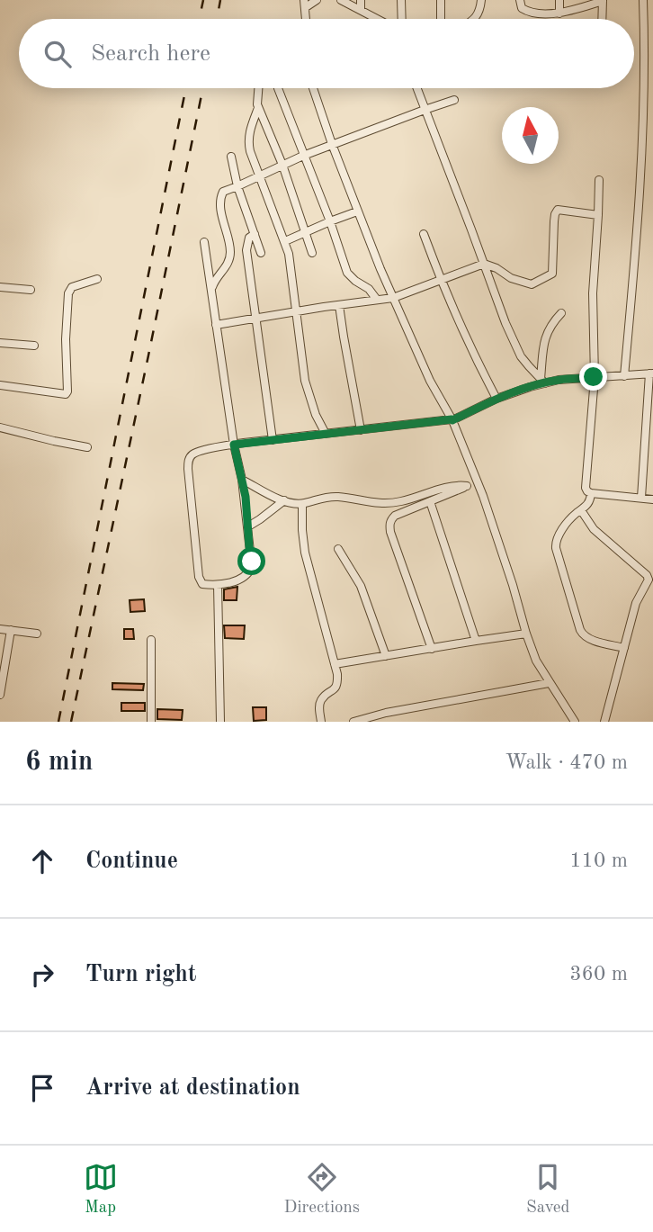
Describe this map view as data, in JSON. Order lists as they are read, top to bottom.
{
  "north": "top",
  "page": {
    "search": "Search here",
    "heading": ["6 min", "Walk · 470 m"],
    "list": [
      ["Continue", "110 m"],
      ["Turn right", "360 m"],
      "Arrive at destination"
    ],
    "nav": ["Map", "Directions", "Saved"]
  }
}
